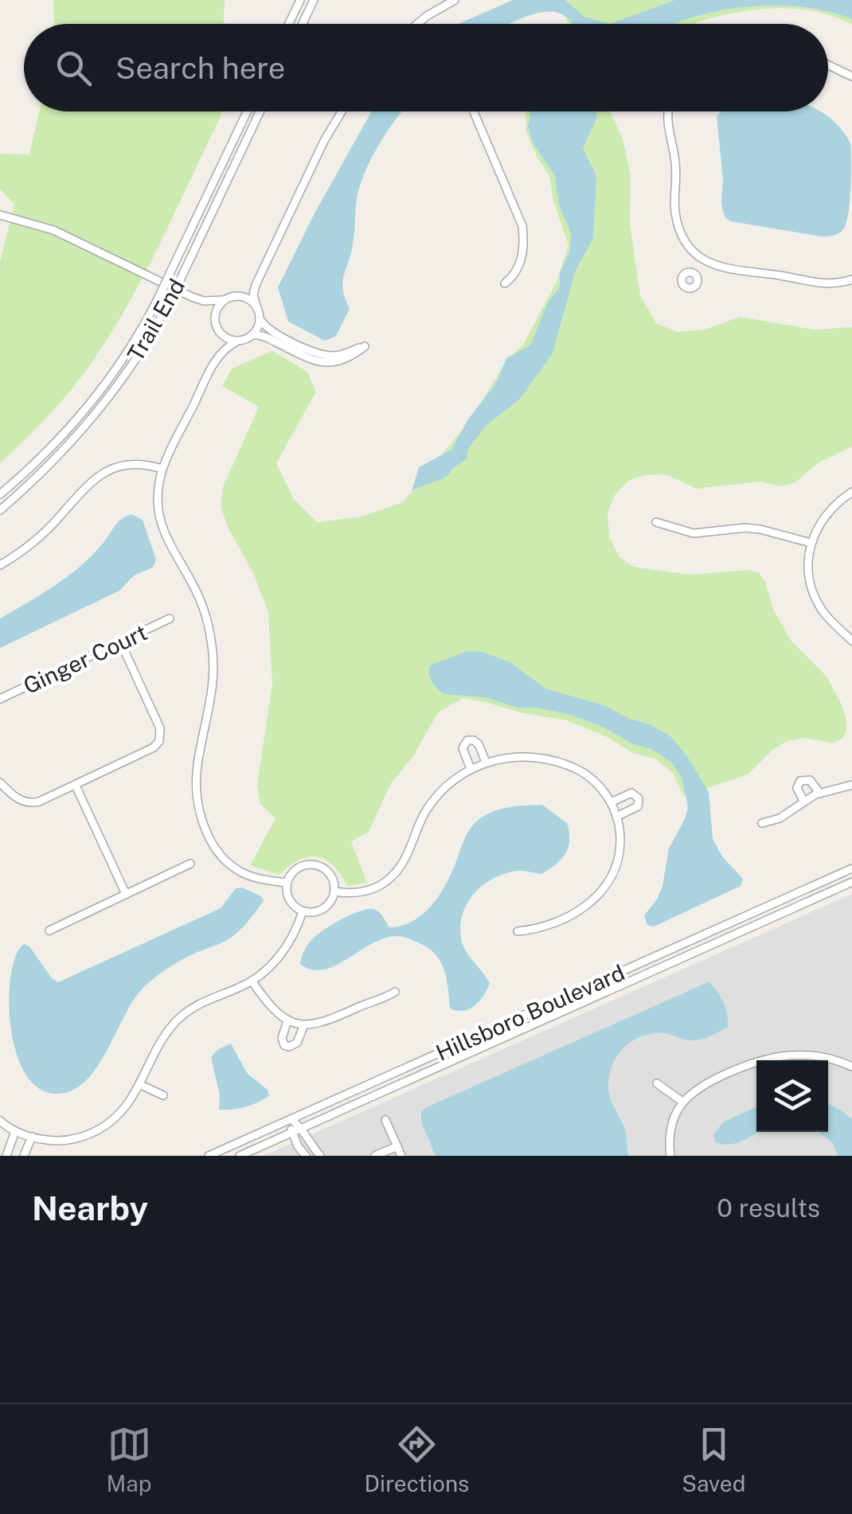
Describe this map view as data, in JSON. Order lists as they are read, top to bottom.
{
  "streets": {
    "street": ["Trail End", "Ginger Court", "Hillsboro Boulevard"]
  },
  "page": {
    "search": "Search here",
    "heading": ["Nearby", "0 results"],
    "nav": ["Map", "Directions", "Saved"]
  }
}
